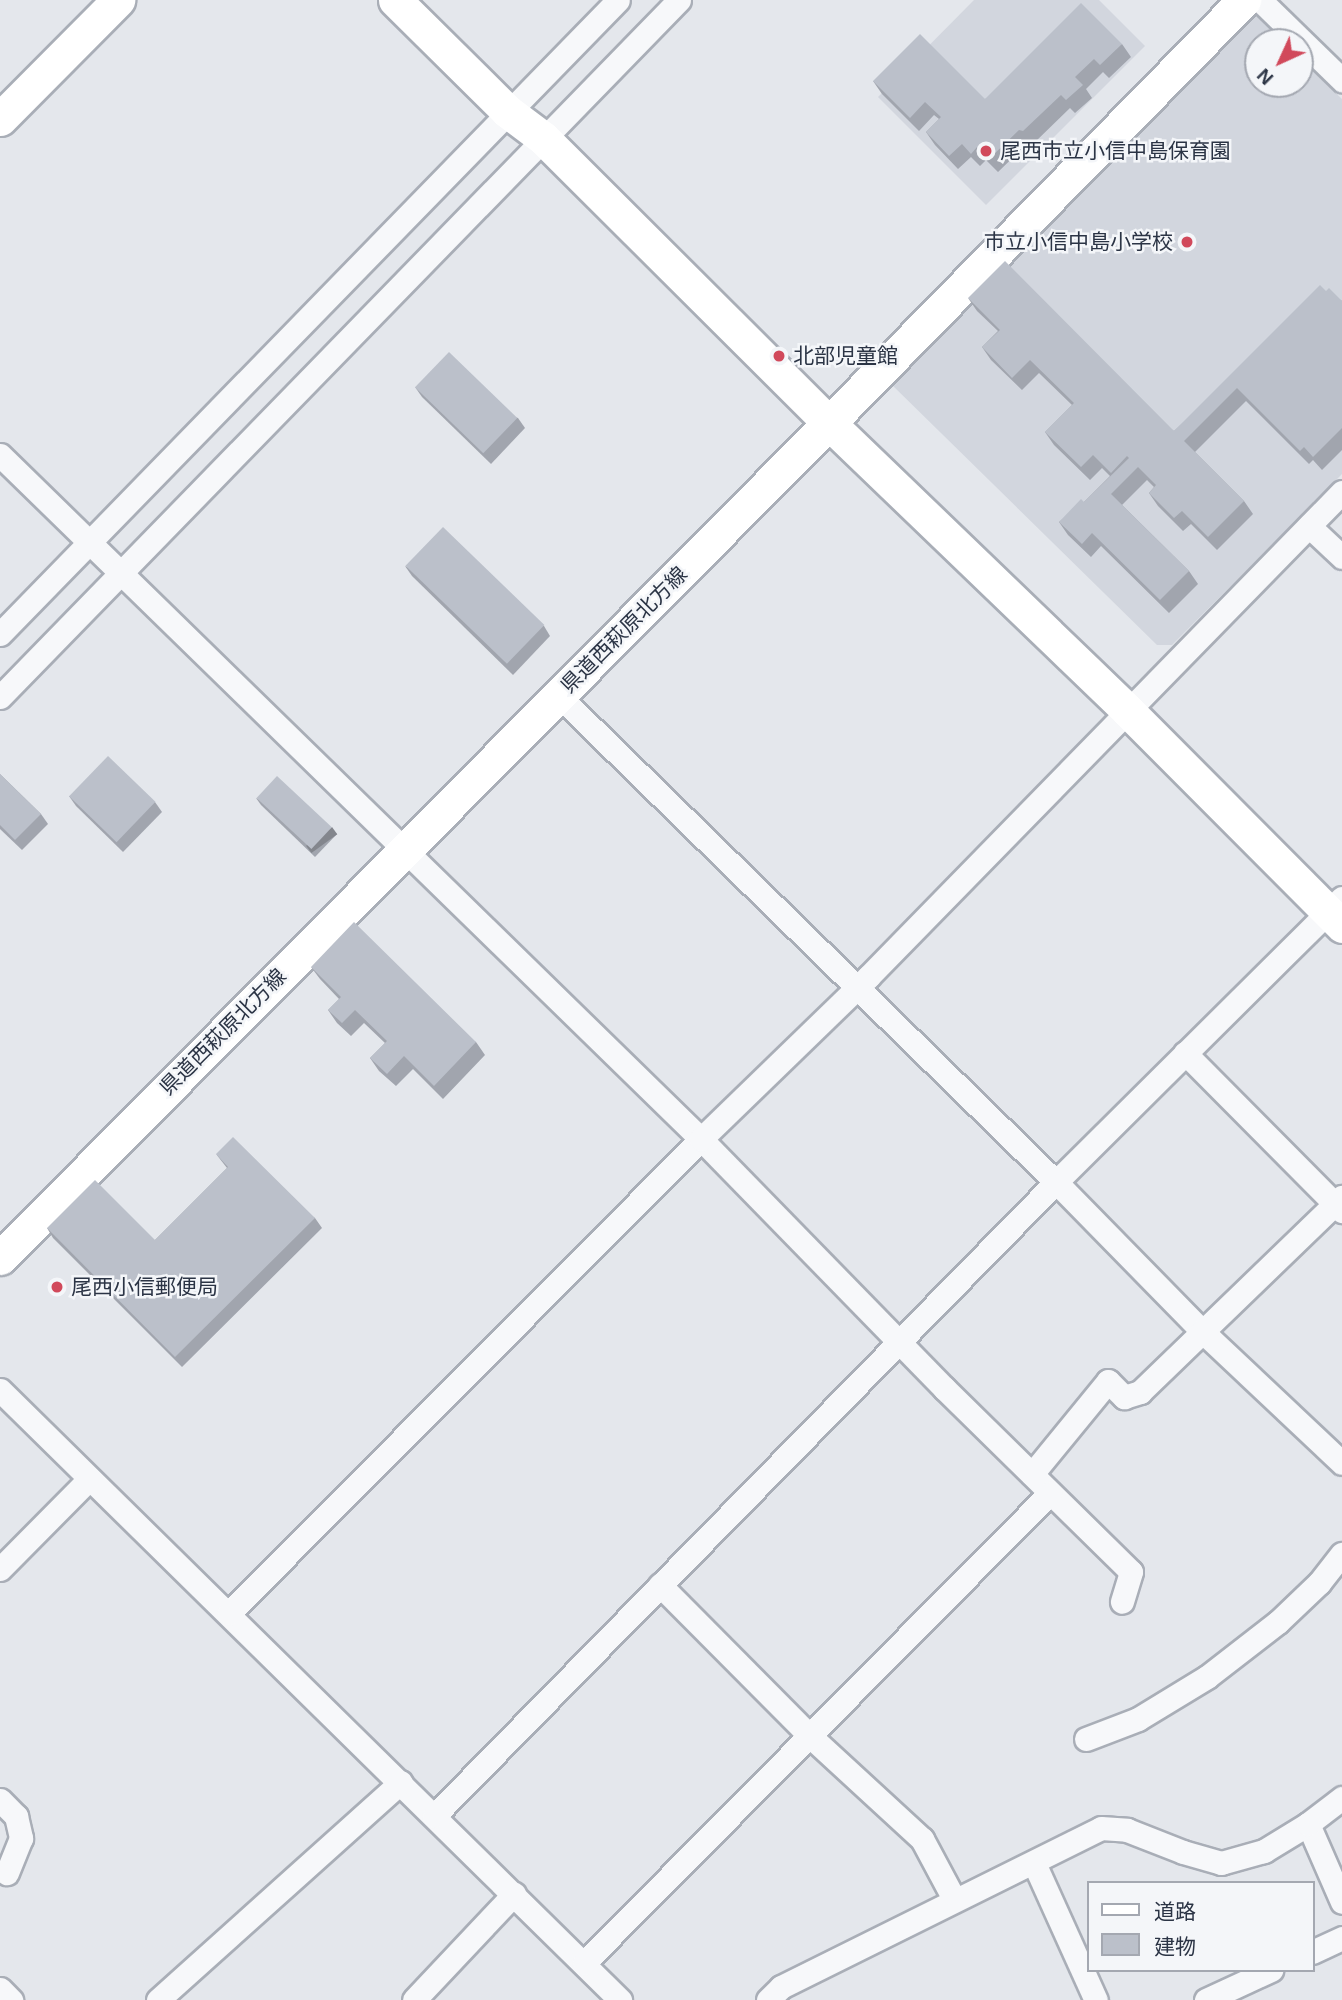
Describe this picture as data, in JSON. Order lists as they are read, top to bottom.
{
  "streets": {
    "main road": ["県道西萩原北方線"]
  },
  "places": [
    "尾西市立小信中島保育園",
    "市立小信中島小学校",
    "北部児童館",
    "尾西小信郵便局"
  ],
  "legend": ["道路", "建物"],
  "north": "bottom left"
}
